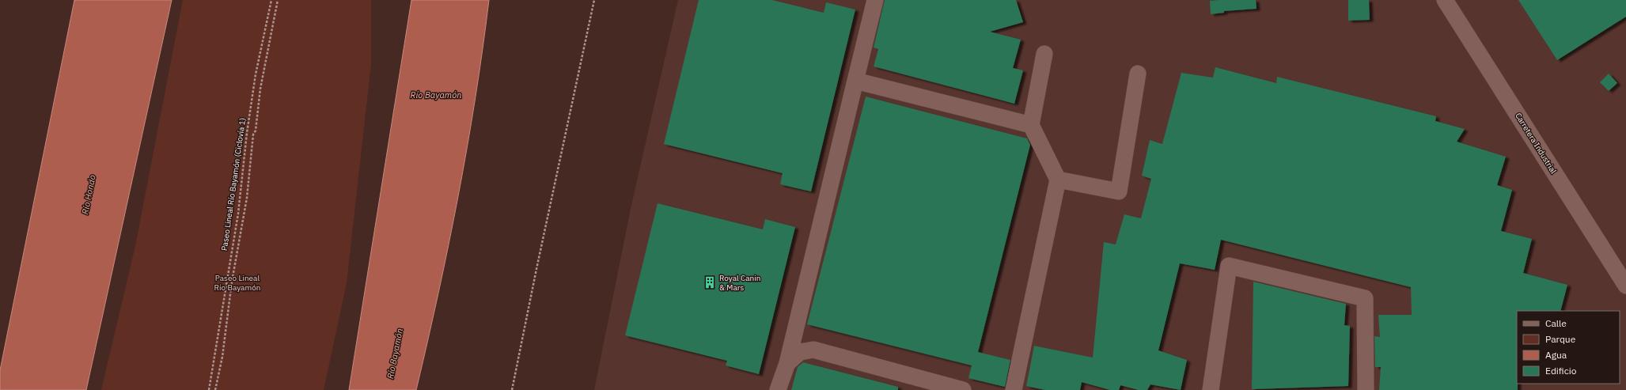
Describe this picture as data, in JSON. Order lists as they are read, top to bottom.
{
  "streets": {
    "street": ["Carretera Industrial"],
    "path": ["Paseo Lineal Río Bayamón (Ciclovía 1)"]
  },
  "water": ["Río Bayamón", "Río Hondo"],
  "parks": ["Paseo Lineal Río Bayamón"],
  "places": {
    "building": ["Royal Canin & Mars"]
  },
  "legend": [
    "Calle",
    "Parque",
    "Agua",
    "Edificio"
  ]
}
